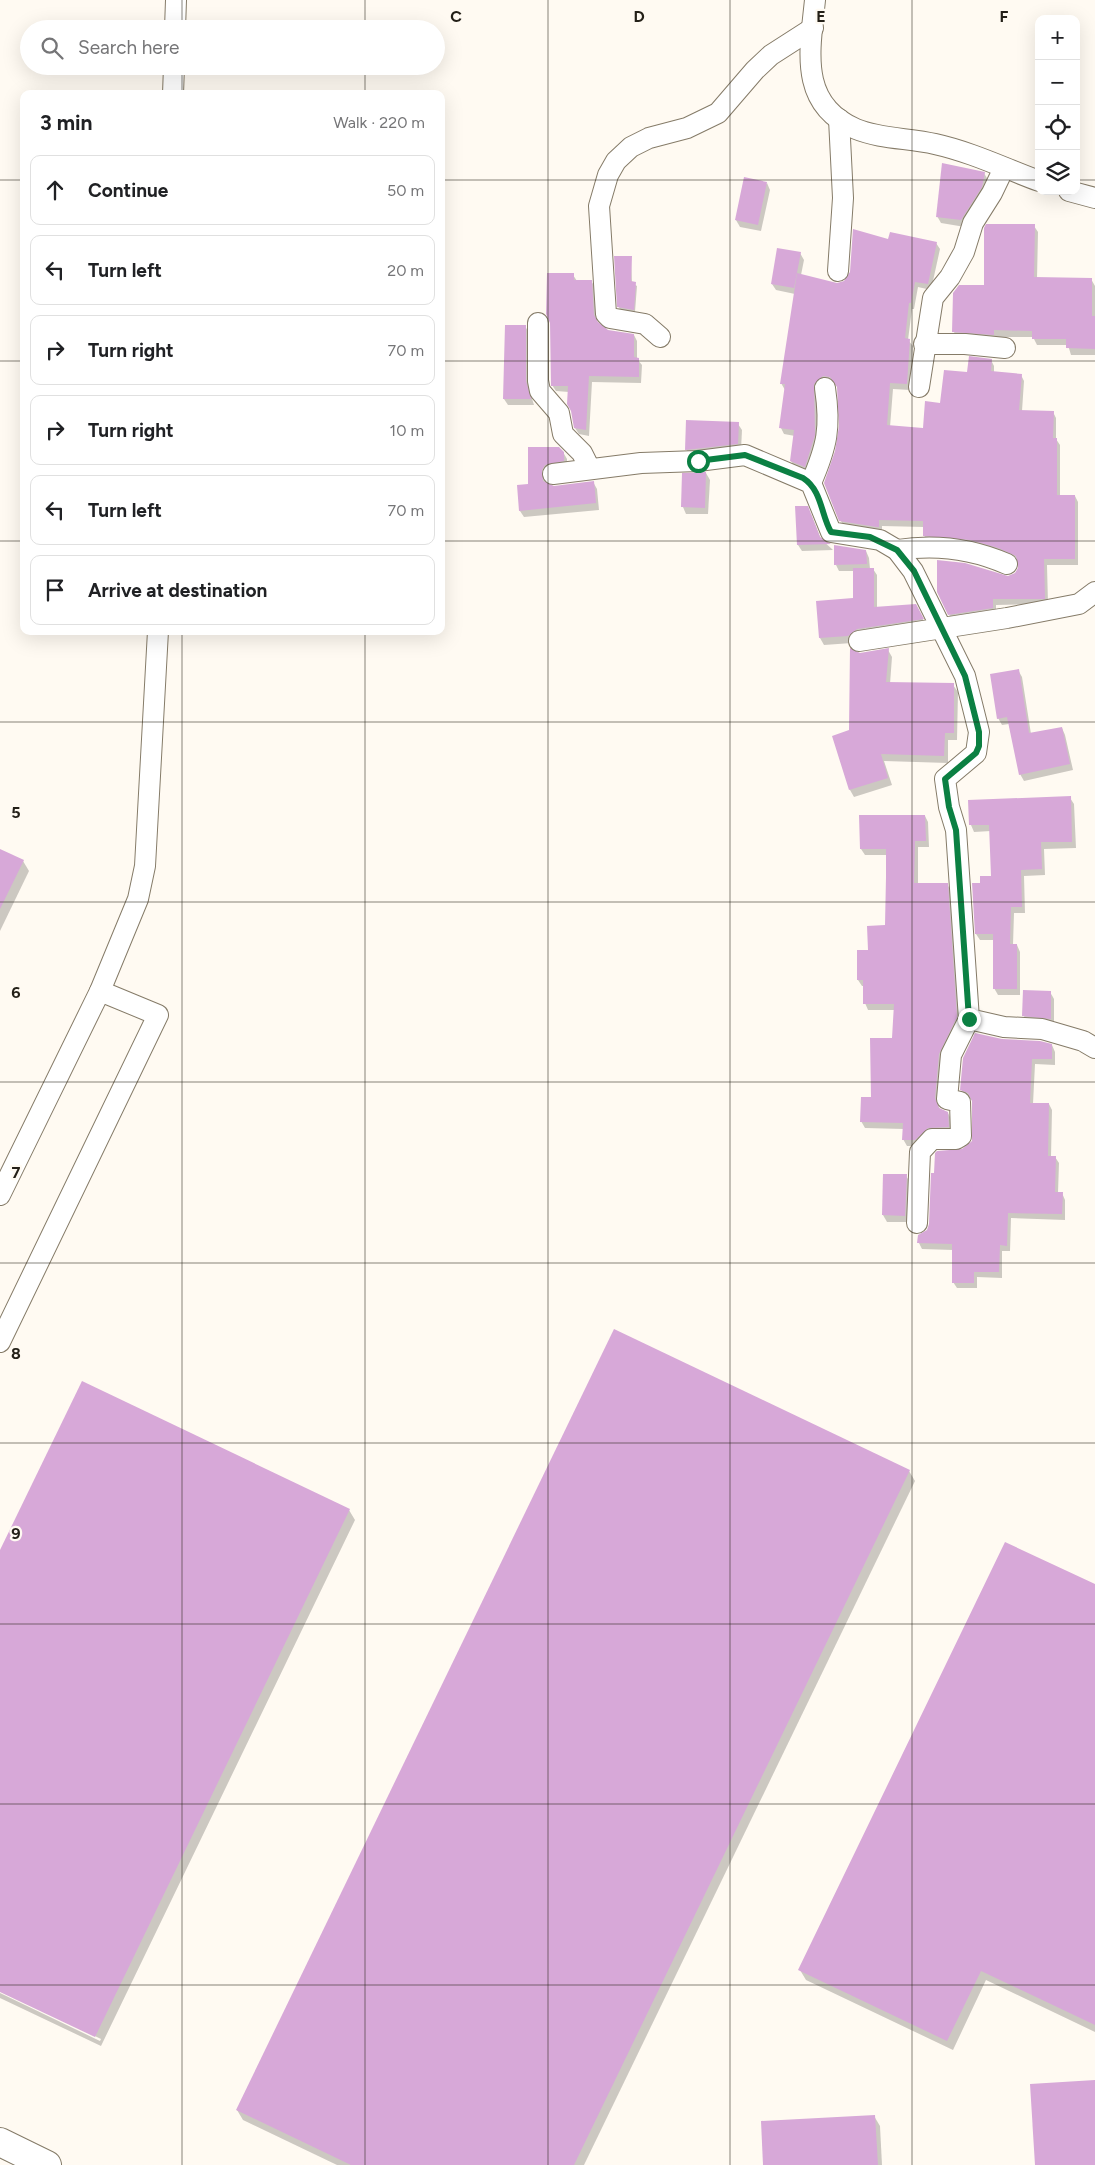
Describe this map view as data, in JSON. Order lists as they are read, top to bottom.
{
  "page": {
    "map_buttons": ["+", "−"],
    "search": "Search here",
    "heading": ["3 min", "Walk · 220 m"],
    "list": [
      ["Continue", "50 m"],
      ["Turn left", "20 m"],
      ["Turn right", "70 m"],
      ["Turn right", "10 m"],
      ["Turn left", "70 m"],
      "Arrive at destination"
    ]
  },
  "grid": {
    "columns": [
      "C",
      "D",
      "E",
      "F"
    ],
    "rows": [
      "5",
      "6",
      "7",
      "8",
      "9"
    ]
  }
}
